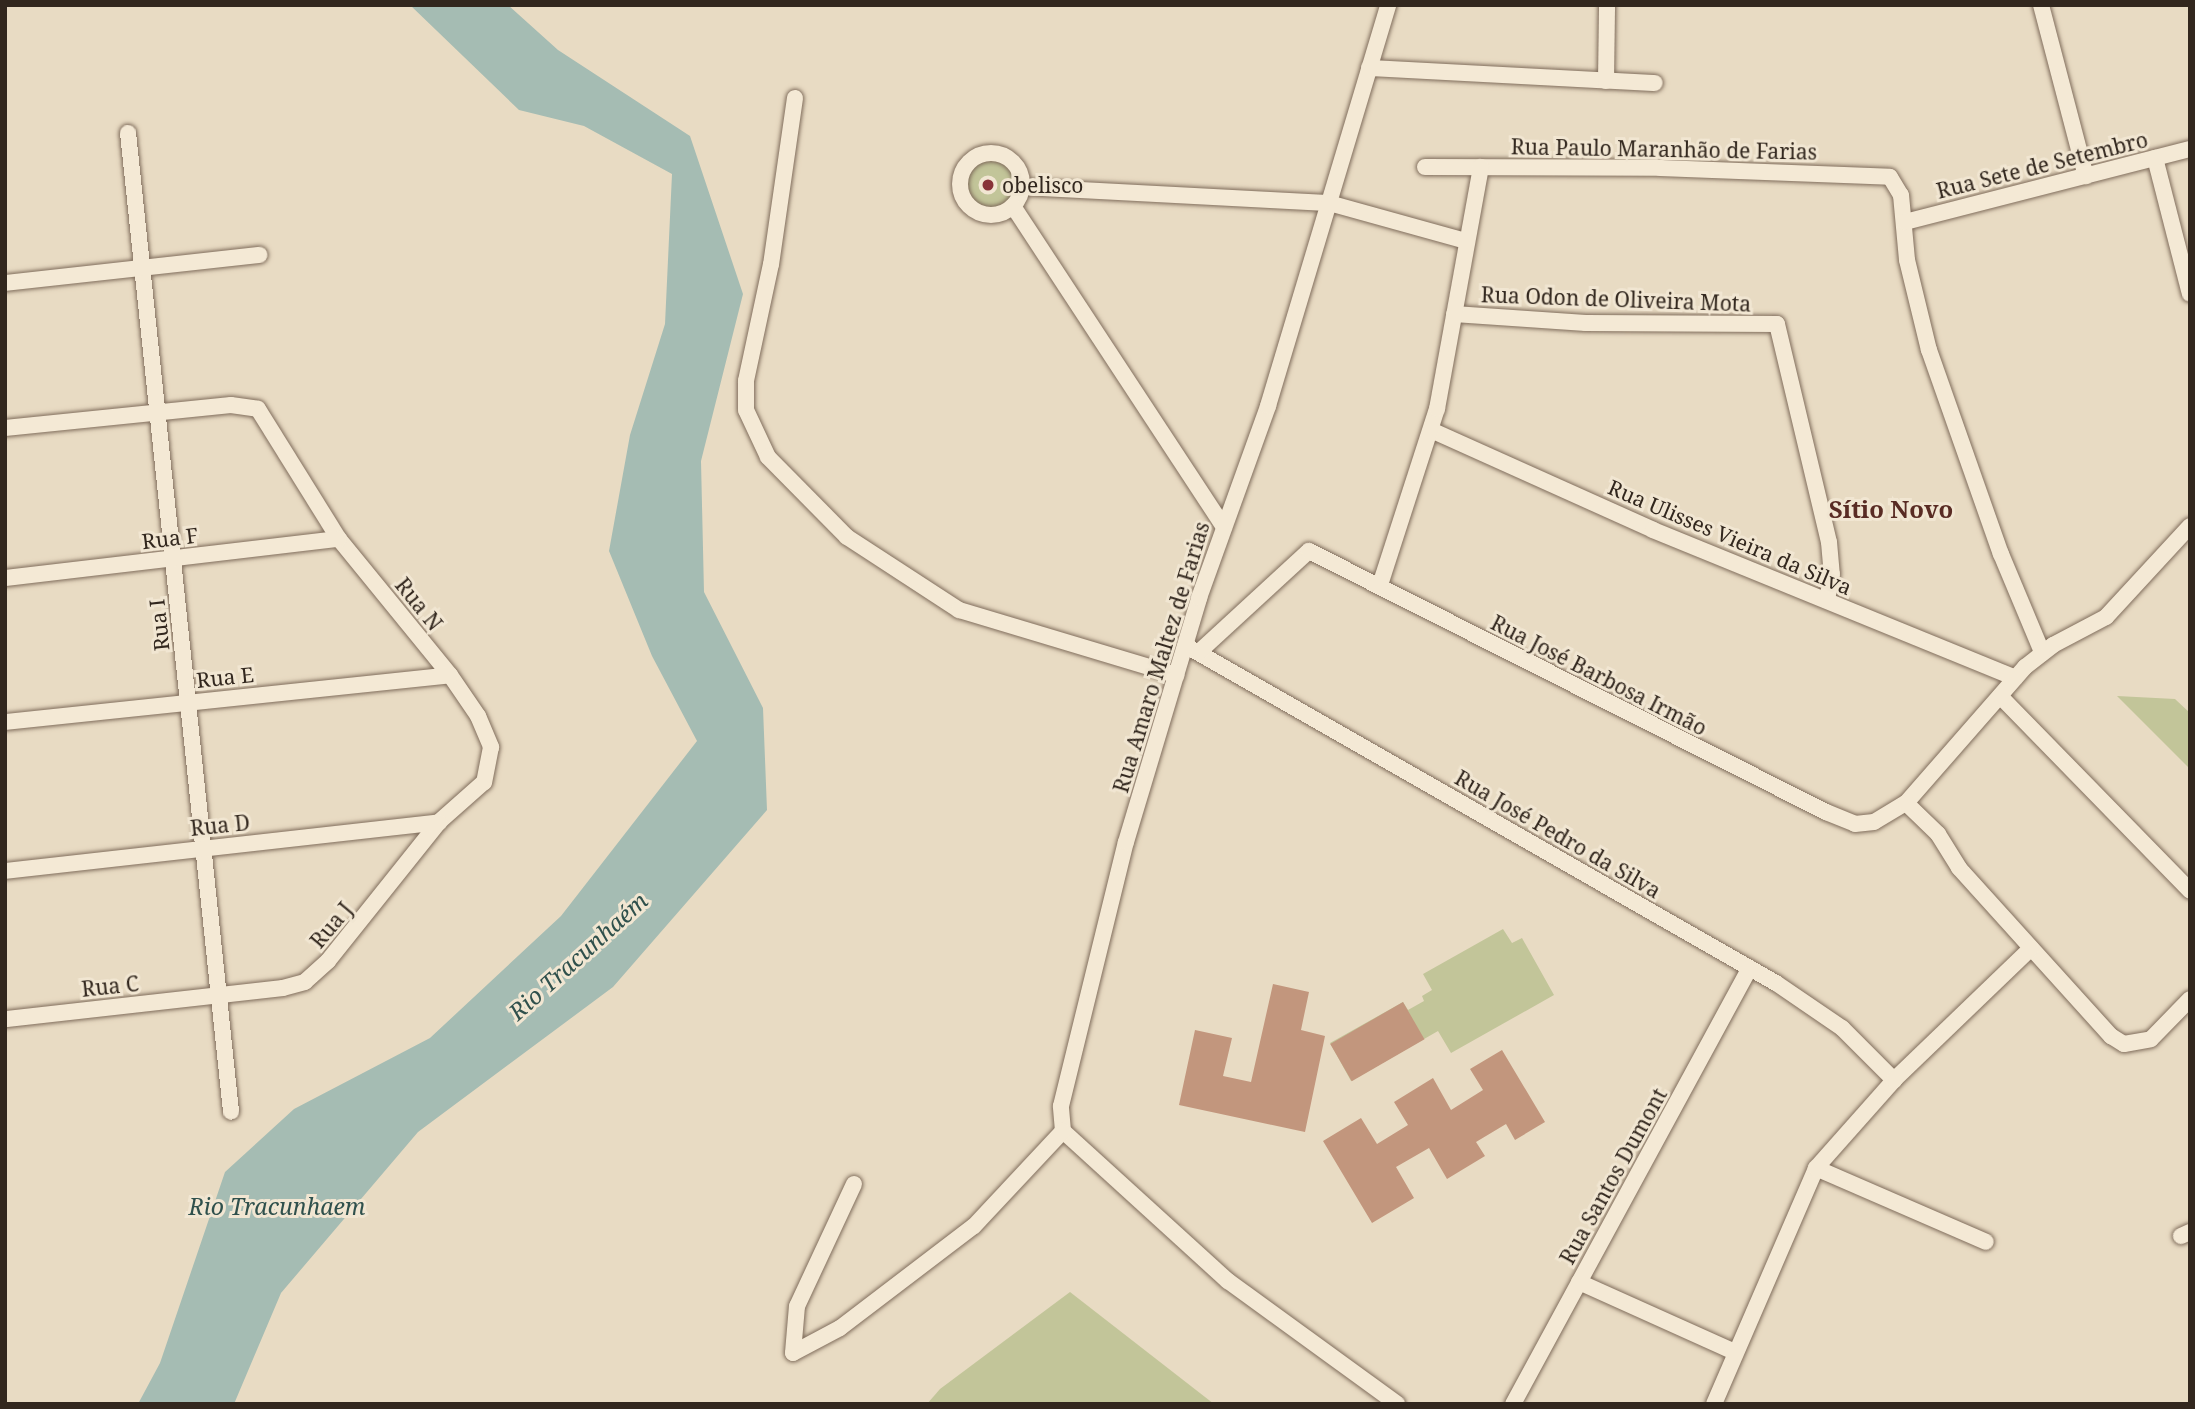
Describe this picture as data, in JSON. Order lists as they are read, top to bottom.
{
  "streets": {
    "street": [
      "Rua Paulo Maranhão de Farias",
      "Rua Sete de Setembro",
      "Rua Odon de Oliveira Mota",
      "Rua Ulisses Vieira da Silva",
      "Rua F",
      "Rua N",
      "Rua I",
      "Rua Amaro Maltez de Farias",
      "Rua José Barbosa Irmão",
      "Rua E",
      "Rua D",
      "Rua José Pedro da Silva",
      "Rua J",
      "Rua C",
      "Rua Santos Dumont"
    ]
  },
  "crossings": [
    ["Rua Paulo Maranhão de Farias", "Rua Sete de Setembro"],
    ["Rua Odon de Oliveira Mota", "Rua Ulisses Vieira da Silva"],
    ["Rua F", "Rua N"],
    ["Rua F", "Rua I"],
    ["Rua N", "Rua I"],
    ["Rua N", "Rua E"],
    ["Rua N", "Rua D"],
    ["Rua N", "Rua J"],
    ["Rua I", "Rua E"],
    ["Rua I", "Rua D"],
    ["Rua I", "Rua J"],
    ["Rua I", "Rua C"],
    ["Rua Amaro Maltez de Farias", "Rua José Barbosa Irmão"],
    ["Rua Amaro Maltez de Farias", "Rua José Pedro da Silva"],
    ["Rua José Barbosa Irmão", "Rua José Pedro da Silva"],
    ["Rua D", "Rua J"],
    ["Rua José Pedro da Silva", "Rua Santos Dumont"],
    ["Rua J", "Rua C"]
  ],
  "districts": ["Sítio Novo"],
  "water": ["Rio Tracunhaém", "Rio Tracunhaem"],
  "places": ["obelisco"]
}
